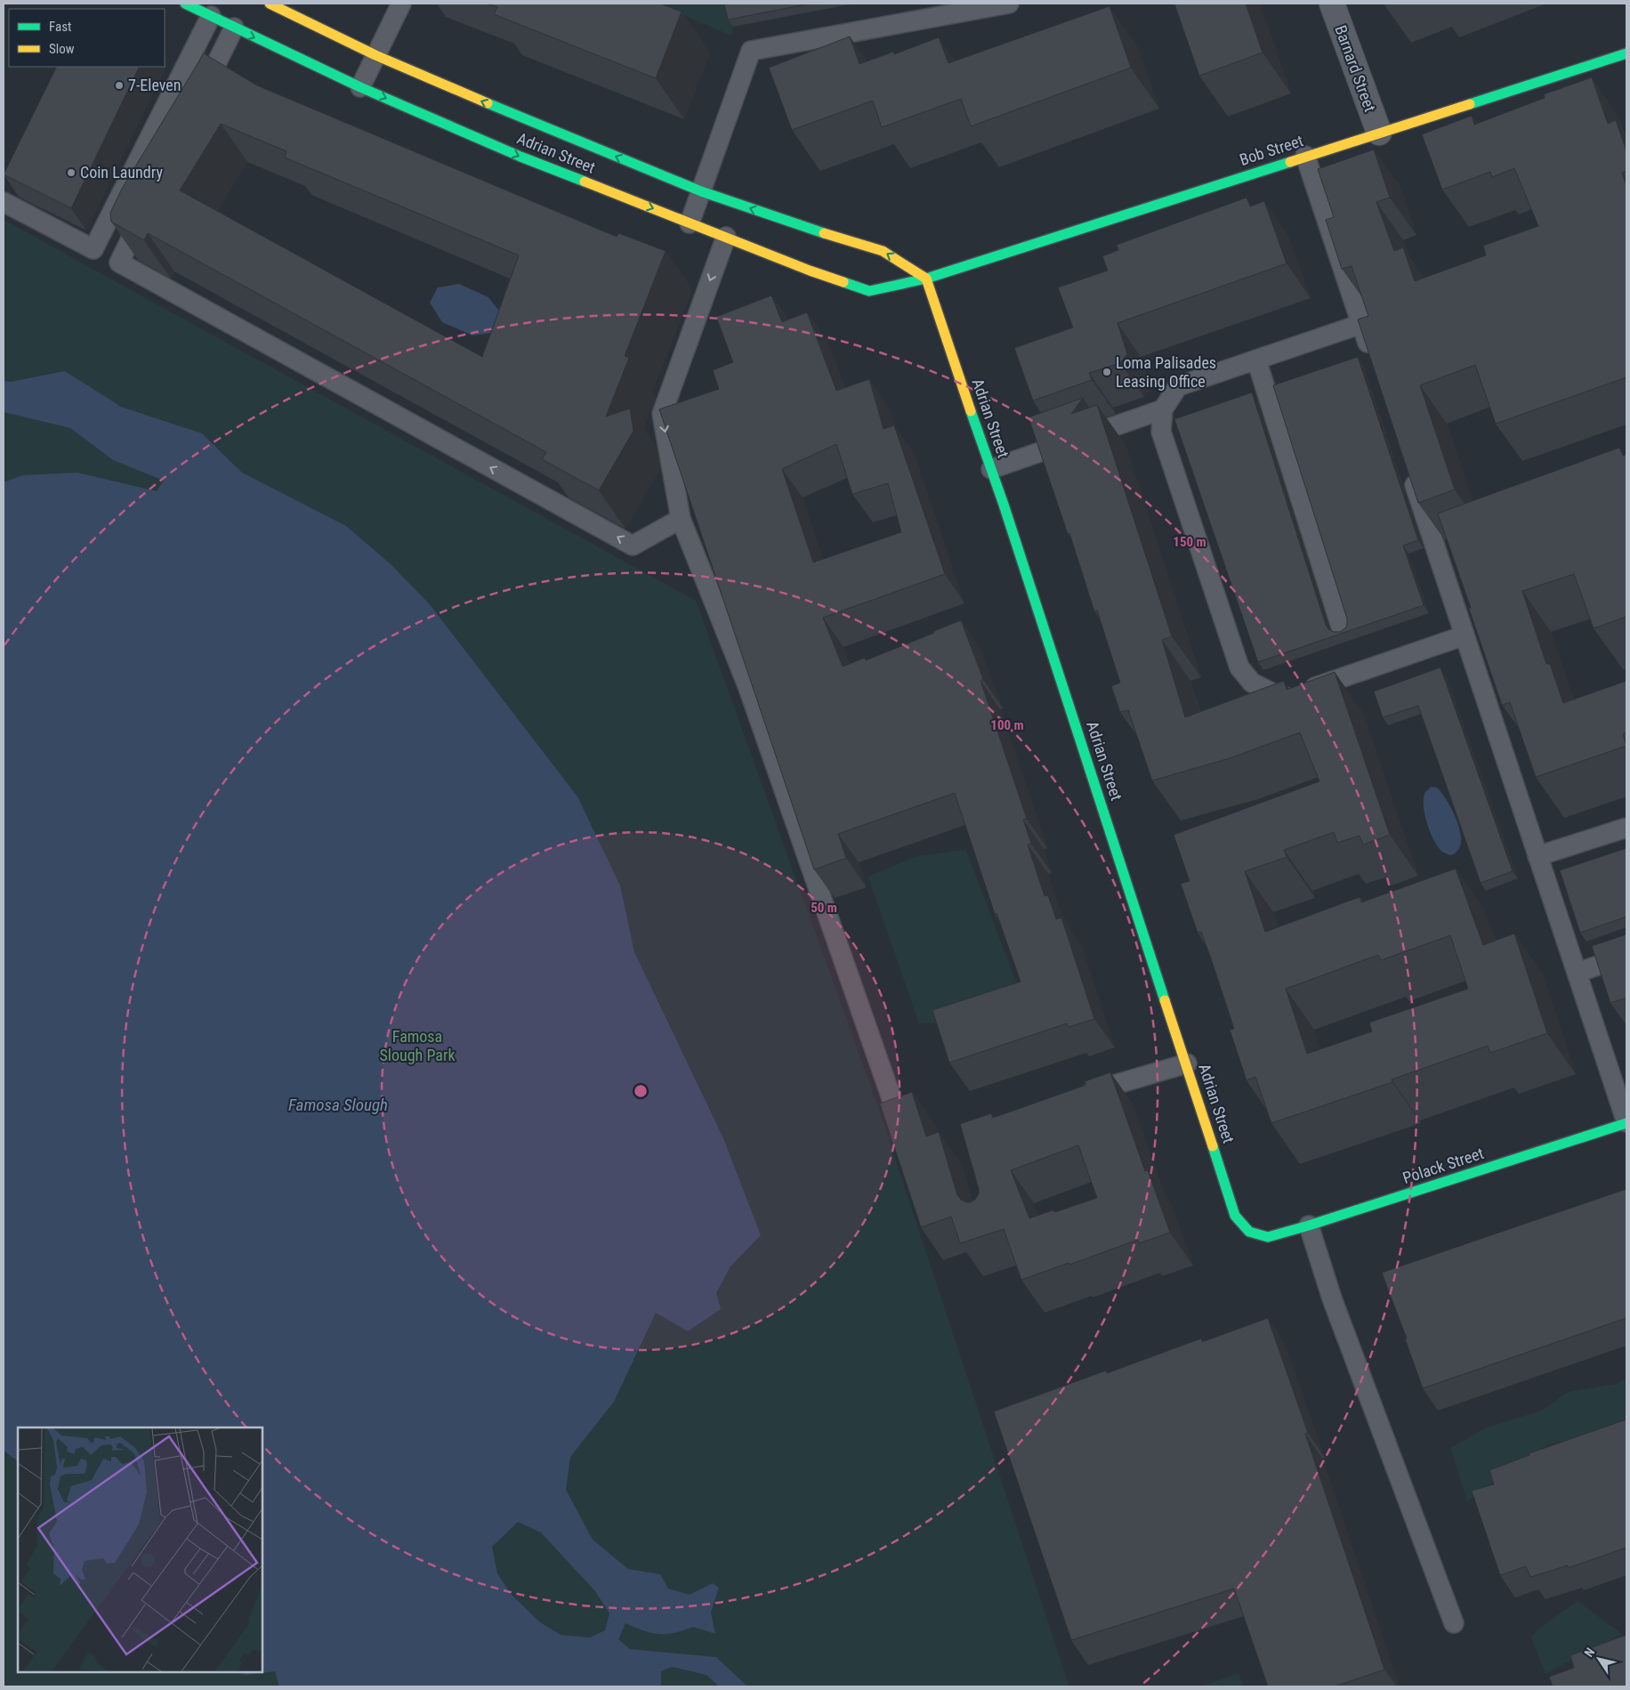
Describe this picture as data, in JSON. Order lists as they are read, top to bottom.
{
  "streets": {
    "street": [
      "Barnard Street",
      "Bob Street",
      "Adrian Street",
      "Polack Street"
    ]
  },
  "crossings": [
    ["Barnard Street", "Bob Street"],
    ["Bob Street", "Adrian Street"],
    ["Adrian Street", "Polack Street"]
  ],
  "water": ["Famosa Slough"],
  "parks": ["Famosa Slough Park"],
  "places": ["7-Eleven", "Coin Laundry", "Loma Palisades Leasing Office"],
  "legend": ["Fast", "Slow"],
  "north": "top left",
  "rings": ["150 m", "100 m", "50 m"]
}
